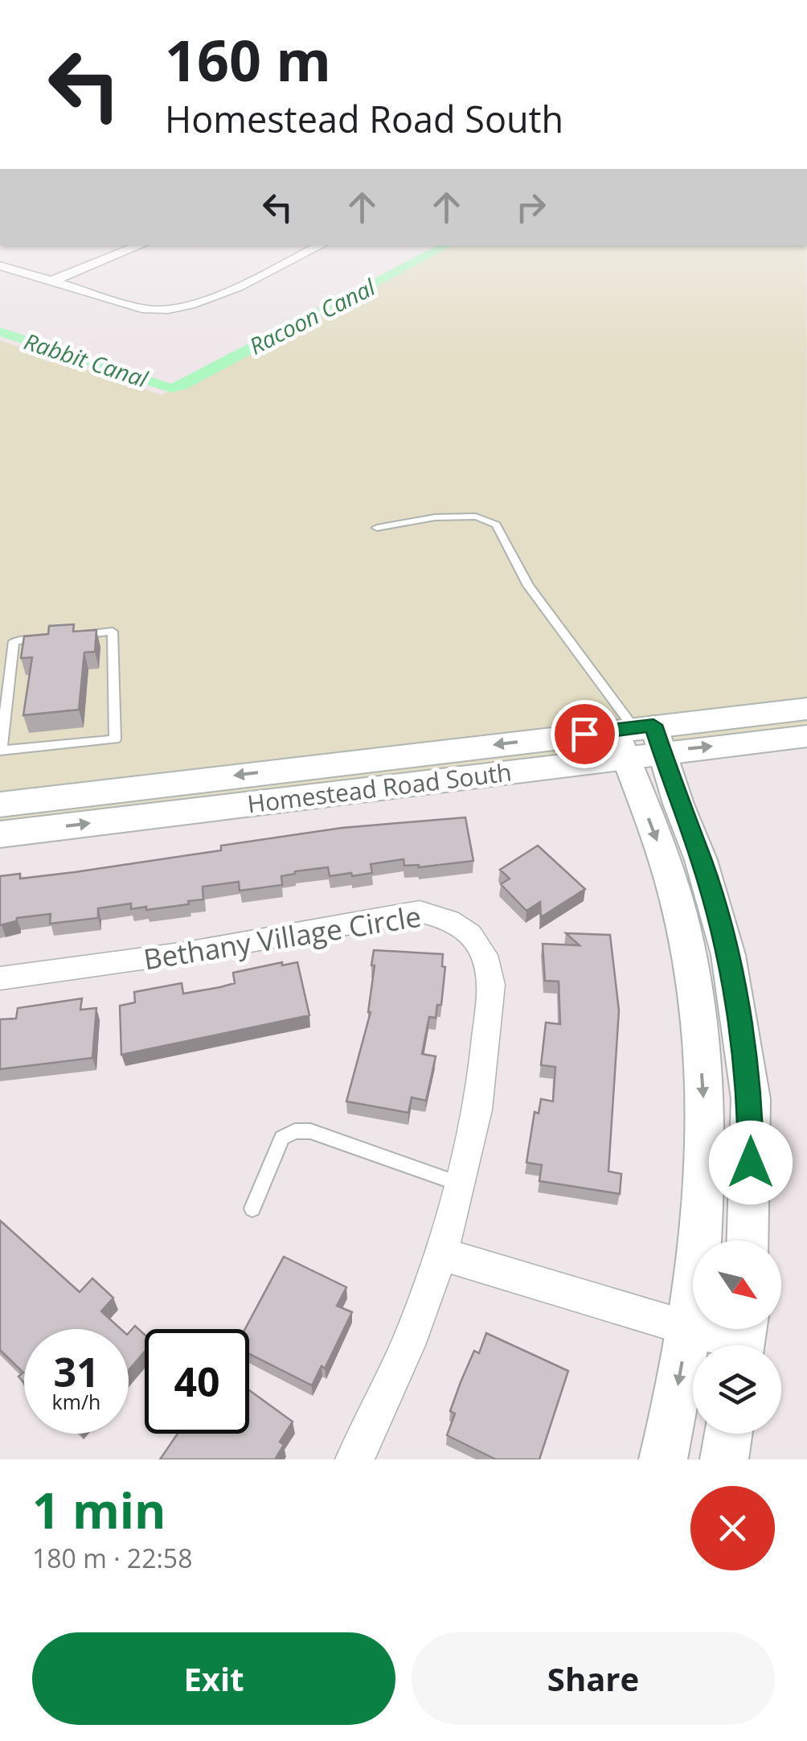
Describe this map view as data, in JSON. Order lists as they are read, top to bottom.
{
  "streets": {
    "main road": ["Homestead Road South"],
    "street": ["Bethany Village Circle"]
  },
  "water": ["Racoon Canal", "Rabbit Canal"],
  "north": "bottom right",
  "page": {
    "turn": ["160 m", "Homestead Road South"],
    "speed": "31 km/h",
    "limit": "40",
    "heading": ["1 min", "180 m · 22:58"],
    "buttons": ["Exit", "Share"]
  }
}
